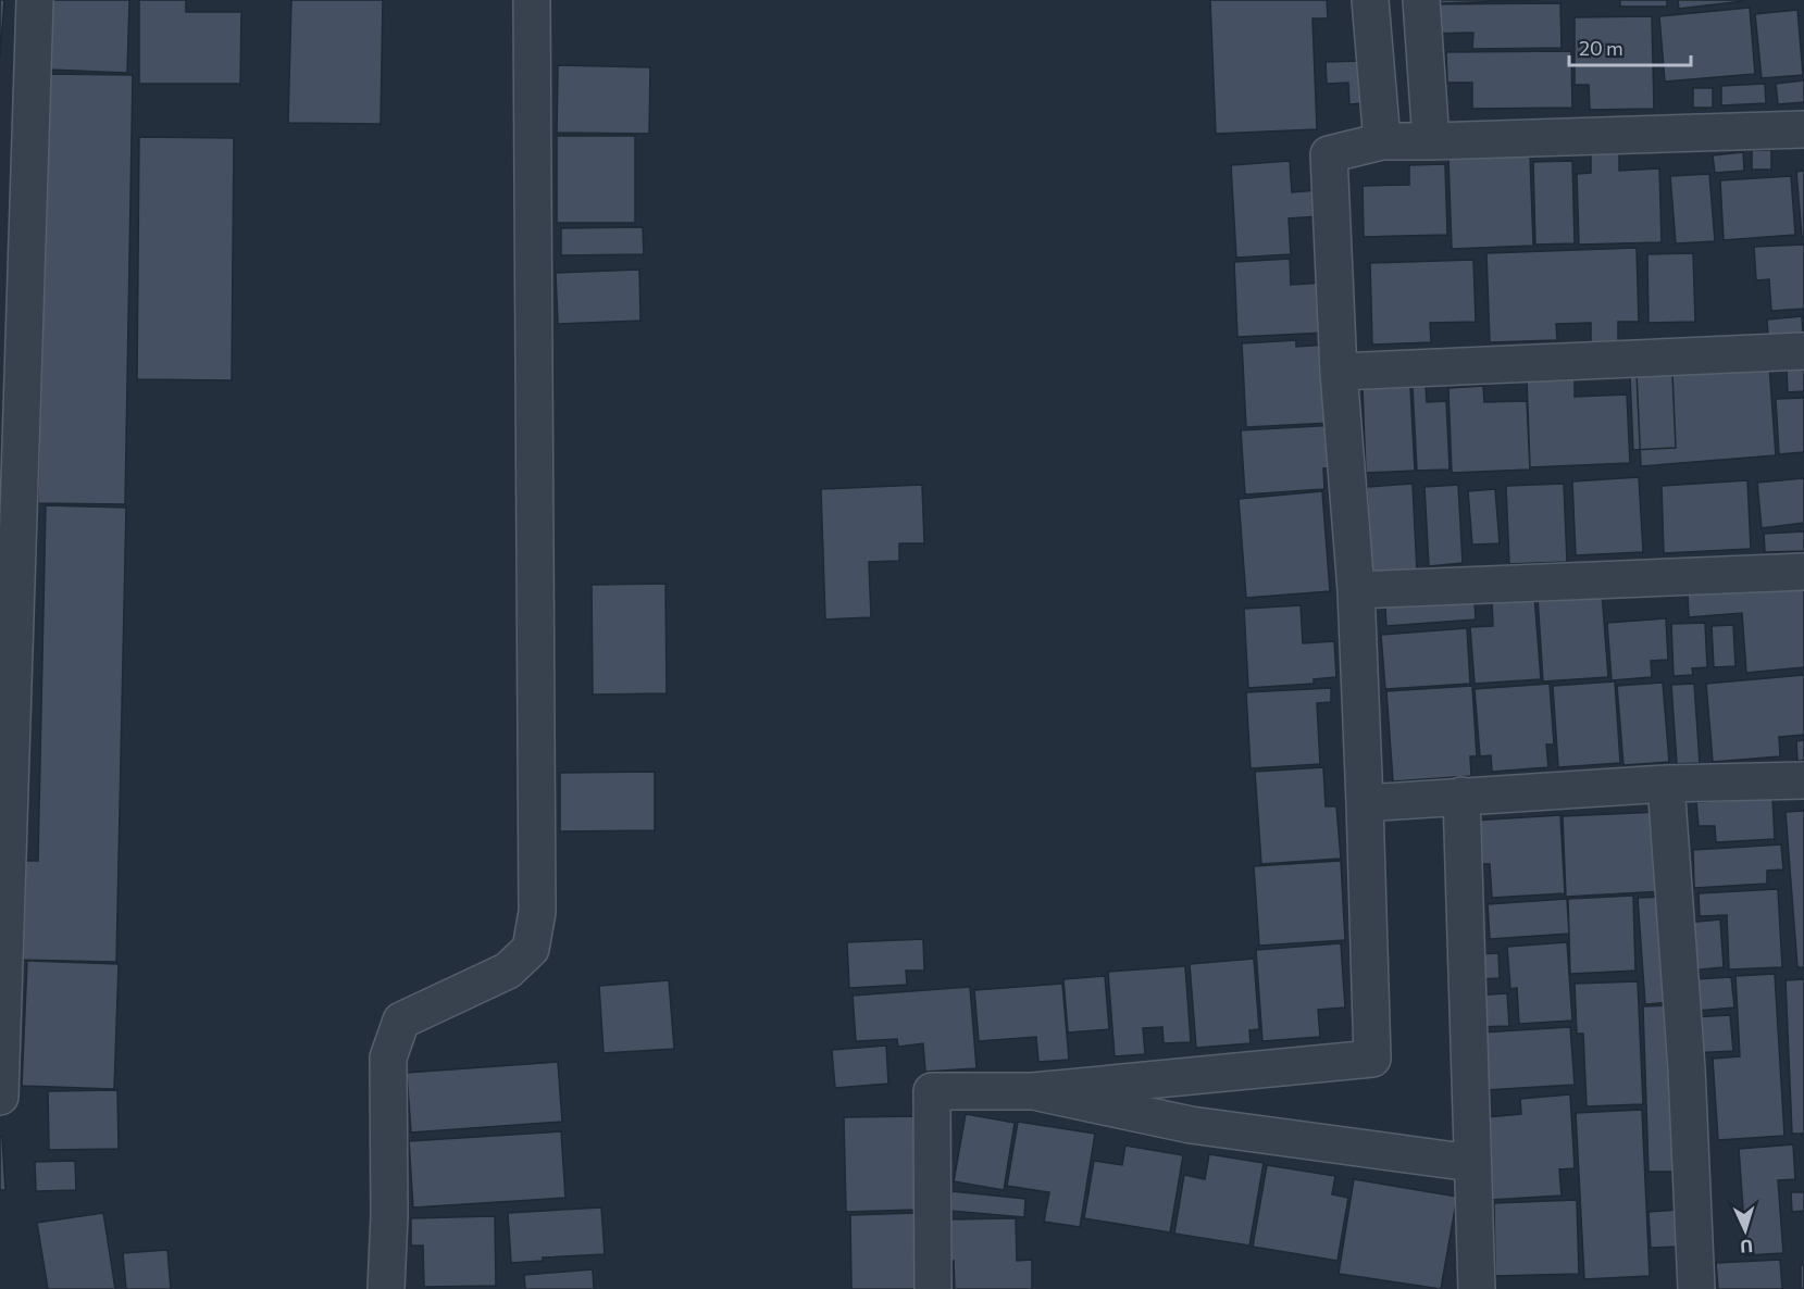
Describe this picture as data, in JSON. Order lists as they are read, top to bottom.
{
  "scale_bar": "20 m",
  "north": "bottom"
}
